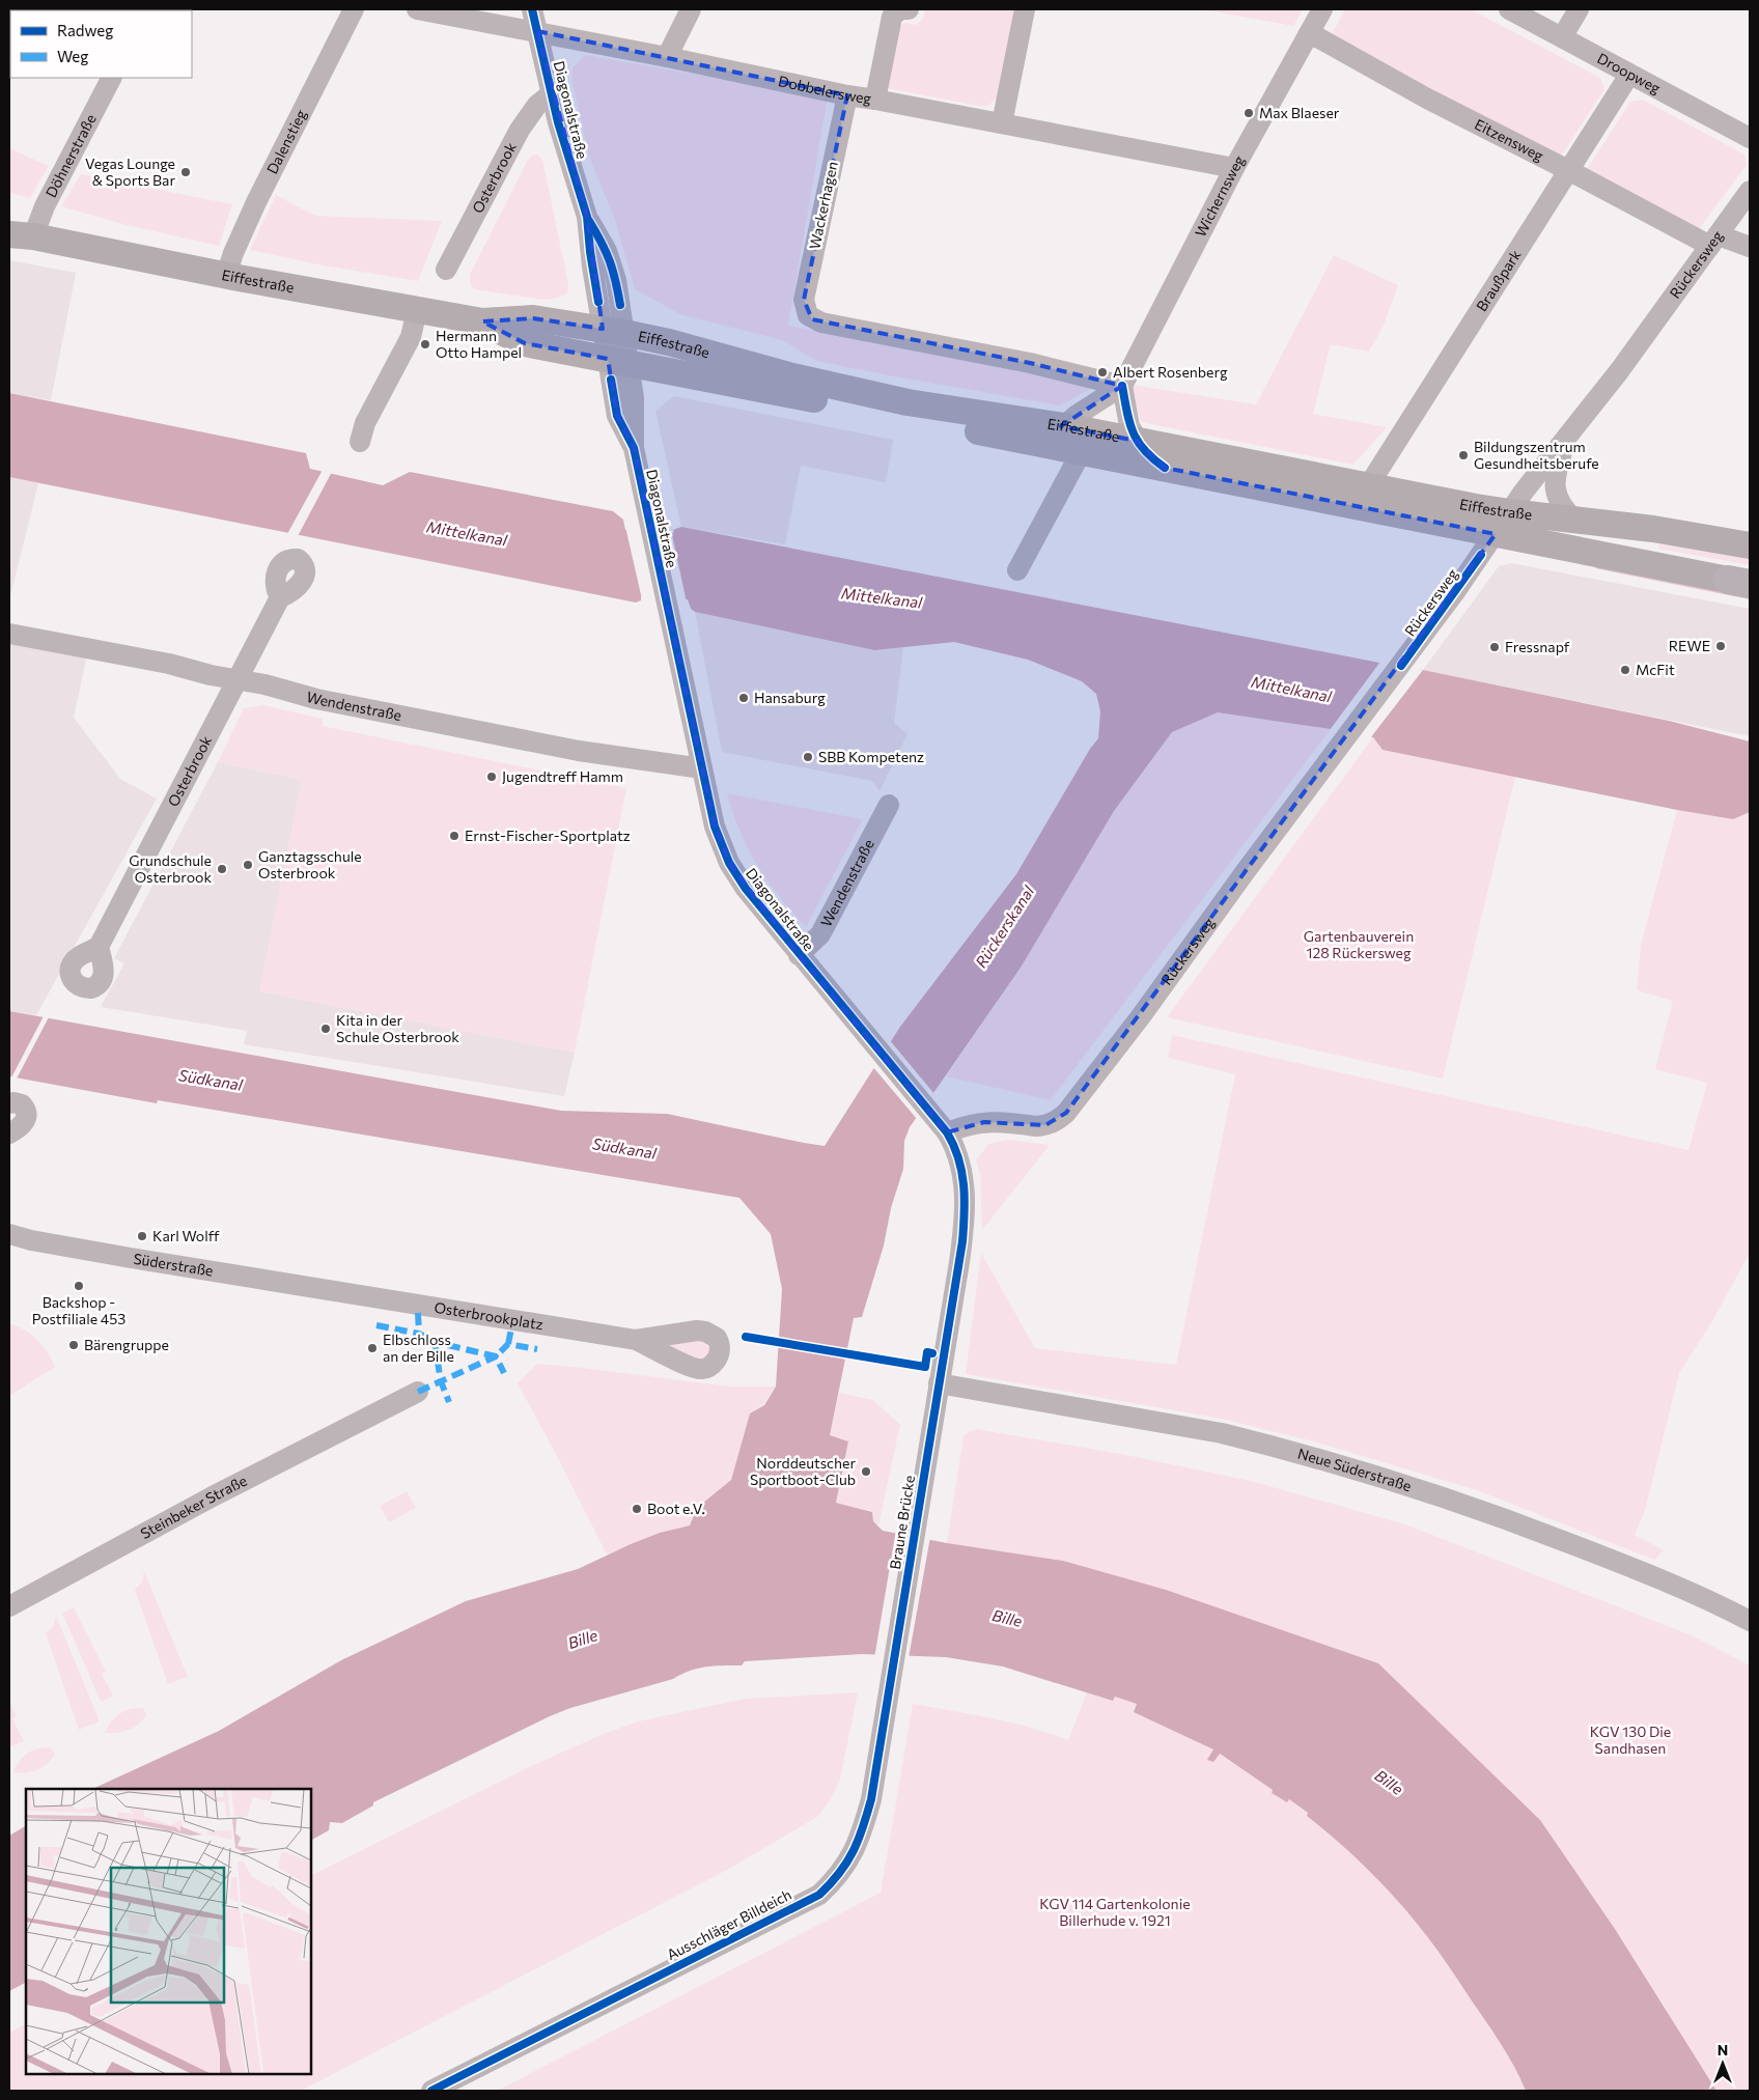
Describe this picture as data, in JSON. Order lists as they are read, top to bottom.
{
  "streets": {
    "main road": ["Eiffestraße"],
    "street": [
      "Droopweg",
      "Dobbelersweg",
      "Diagonalstraße",
      "Eitzensweg",
      "Dalenstieg",
      "Döhnerstraße",
      "Osterbrook",
      "Wichernsweg",
      "Wackerhagen",
      "Rückersweg",
      "Braußpark",
      "Wendenstraße",
      "Süderstraße",
      "Osterbrookplatz",
      "Neue Süderstraße",
      "Steinbeker Straße",
      "Braune Brücke",
      "Ausschläger Billdeich"
    ]
  },
  "crossings": [
    ["Droopweg", "Braußpark"],
    ["Dobbelersweg", "Diagonalstraße"],
    ["Dobbelersweg", "Wichernsweg"],
    ["Dobbelersweg", "Wackerhagen"],
    ["Diagonalstraße", "Osterbrook"],
    ["Diagonalstraße", "Rückersweg"],
    ["Diagonalstraße", "Eiffestraße"],
    ["Diagonalstraße", "Wendenstraße"],
    ["Diagonalstraße", "Neue Süderstraße"],
    ["Diagonalstraße", "Braune Brücke"],
    ["Eitzensweg", "Wichernsweg"],
    ["Eitzensweg", "Rückersweg"],
    ["Eitzensweg", "Braußpark"],
    ["Dalenstieg", "Eiffestraße"],
    ["Döhnerstraße", "Eiffestraße"],
    ["Osterbrook", "Wendenstraße"],
    ["Wichernsweg", "Wackerhagen"],
    ["Wichernsweg", "Eiffestraße"],
    ["Rückersweg", "Eiffestraße"],
    ["Braußpark", "Eiffestraße"],
    ["Süderstraße", "Osterbrookplatz"],
    ["Neue Süderstraße", "Braune Brücke"],
    ["Braune Brücke", "Ausschläger Billdeich"]
  ],
  "water": [
    "Mittelkanal",
    "Rückerskanal",
    "Südkanal",
    "Bille"
  ],
  "parks": ["Gartenbauverein 128 Rückersweg", "KGV 130 Die Sandhasen", "KGV 114 Gartenkolonie Billerhude v. 1921"],
  "places": [
    "Max Blaeser",
    "Vegas Lounge & Sports Bar",
    "Hermann Otto Hampel",
    "Albert Rosenberg",
    "Bildungszentrum Gesundheitsberufe",
    "REWE",
    "Fressnapf",
    "McFit",
    "Hansaburg",
    "SBB Kompetenz",
    "Jugendtreff Hamm",
    "Ernst-Fischer-Sportplatz",
    "Ganztagsschule Osterbrook",
    "Grundschule Osterbrook",
    "Kita in der Schule Osterbrook",
    "Karl Wolff",
    "Backshop - Postfiliale 453",
    "Bärengruppe",
    "Elbschloss an der Bille",
    "Norddeutscher Sportboot-Club",
    "Boot e.V."
  ],
  "legend": ["Radweg", "Weg"],
  "north": "top"
}
